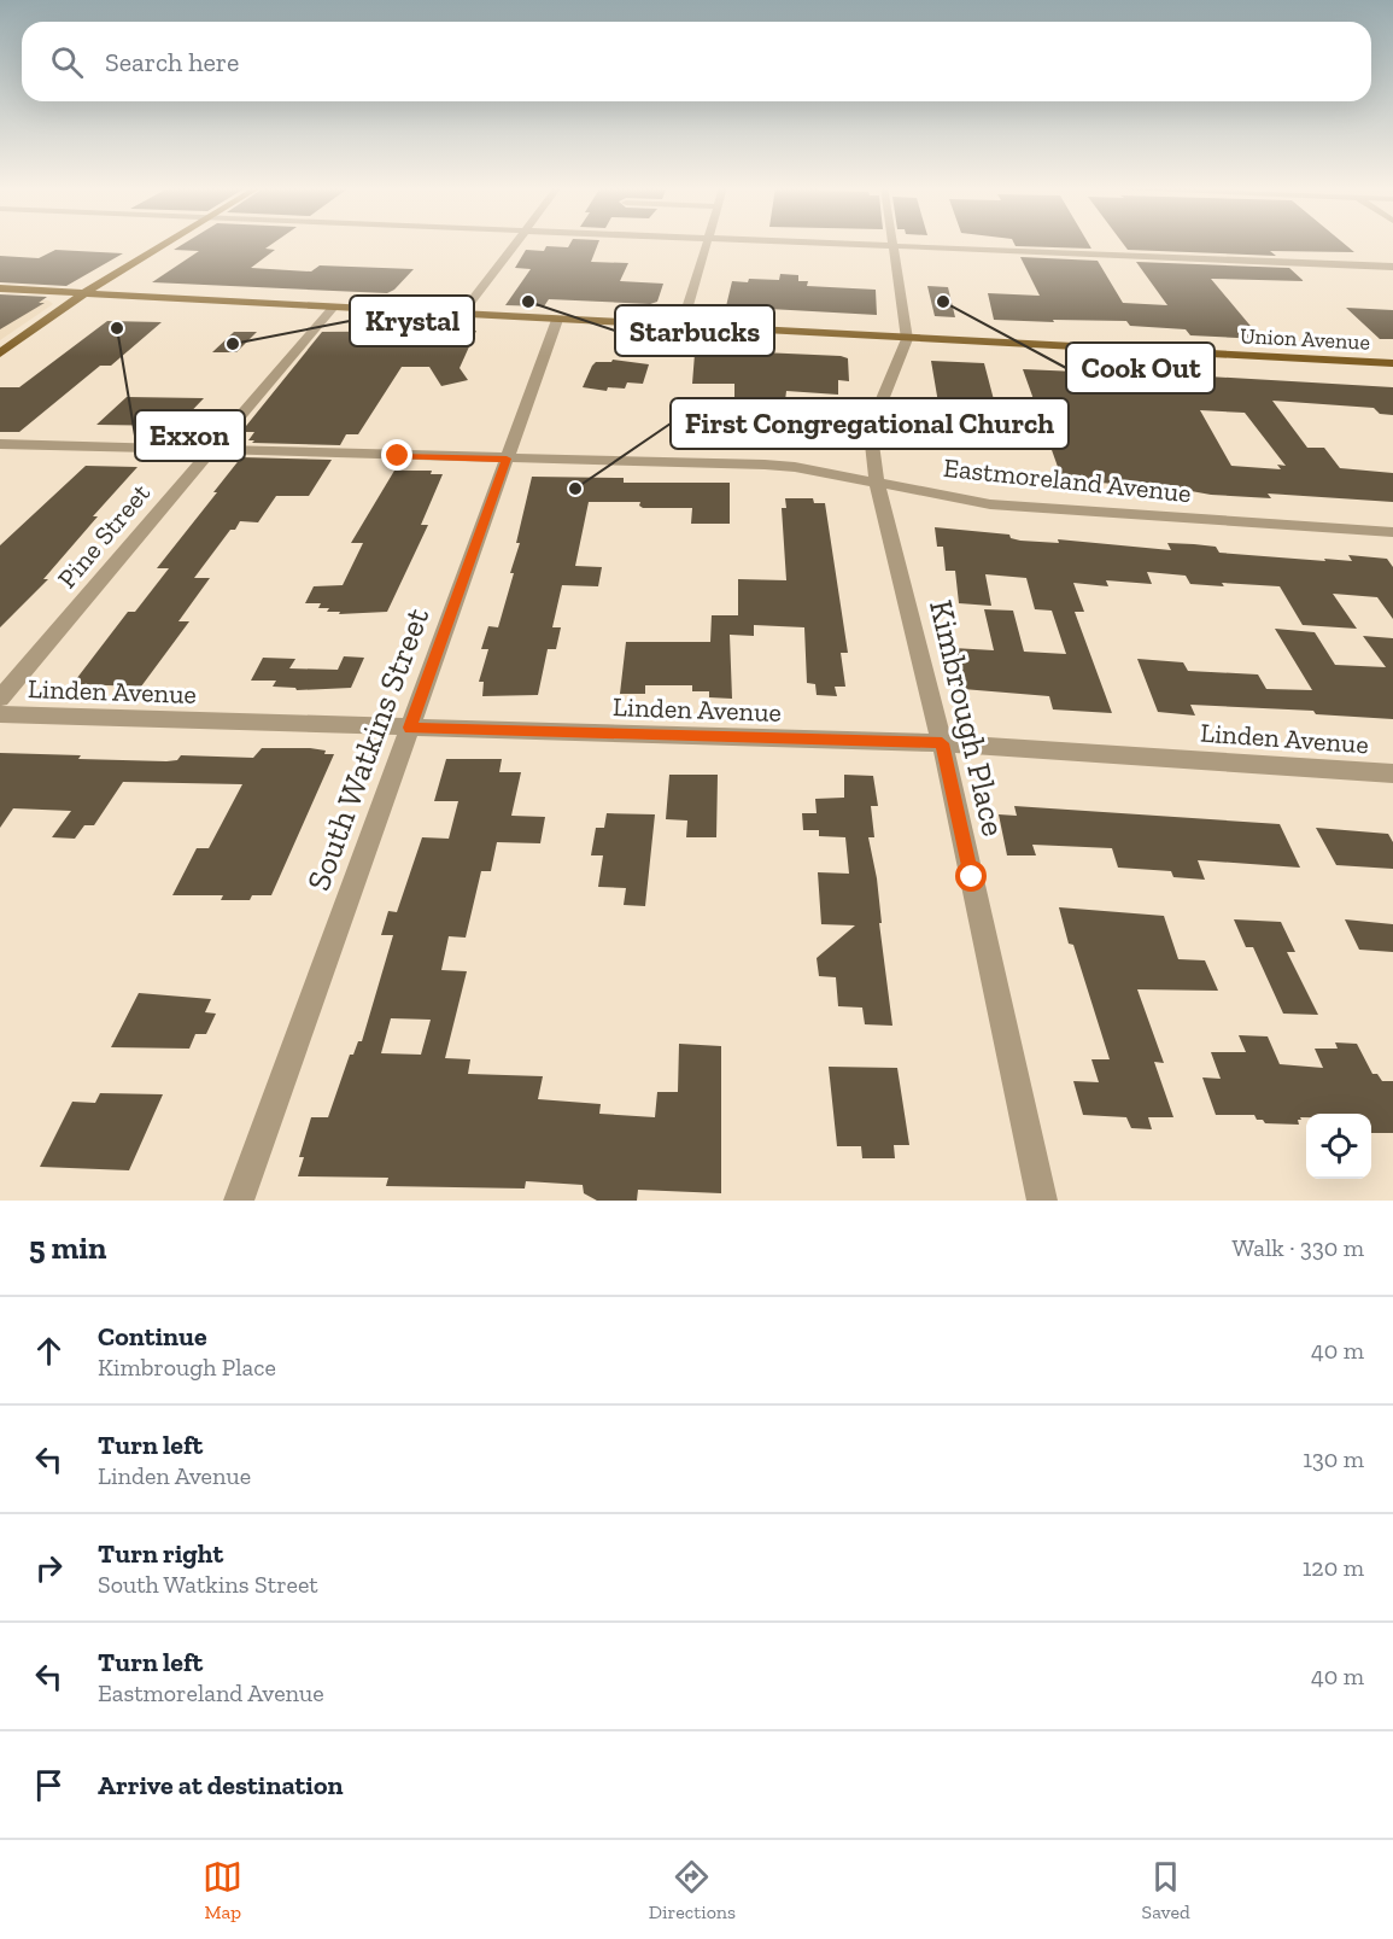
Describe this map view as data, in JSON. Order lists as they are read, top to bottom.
{
  "streets": {
    "main road": ["Union Avenue"],
    "street": [
      "Eastmoreland Avenue",
      "Pine Street",
      "Linden Avenue",
      "Kimbrough Place",
      "South Watkins Street"
    ]
  },
  "crossings": [
    ["Union Avenue", "Pine Street"],
    ["Union Avenue", "Kimbrough Place"],
    ["Union Avenue", "South Watkins Street"],
    ["Eastmoreland Avenue", "Pine Street"],
    ["Eastmoreland Avenue", "Kimbrough Place"],
    ["Eastmoreland Avenue", "South Watkins Street"],
    ["Linden Avenue", "Kimbrough Place"],
    ["Linden Avenue", "South Watkins Street"]
  ],
  "places": [
    "Starbucks",
    "Cook Out",
    "Exxon",
    "Krystal",
    "First Congregational Church"
  ],
  "page": {
    "search": "Search here",
    "heading": ["5 min", "Walk · 330 m"],
    "list": [
      ["Continue", "Kimbrough Place", "40 m"],
      ["Turn left", "Linden Avenue", "130 m"],
      ["Turn right", "South Watkins Street", "120 m"],
      ["Turn left", "Eastmoreland Avenue", "40 m"],
      "Arrive at destination"
    ],
    "nav": ["Map", "Directions", "Saved"]
  }
}
